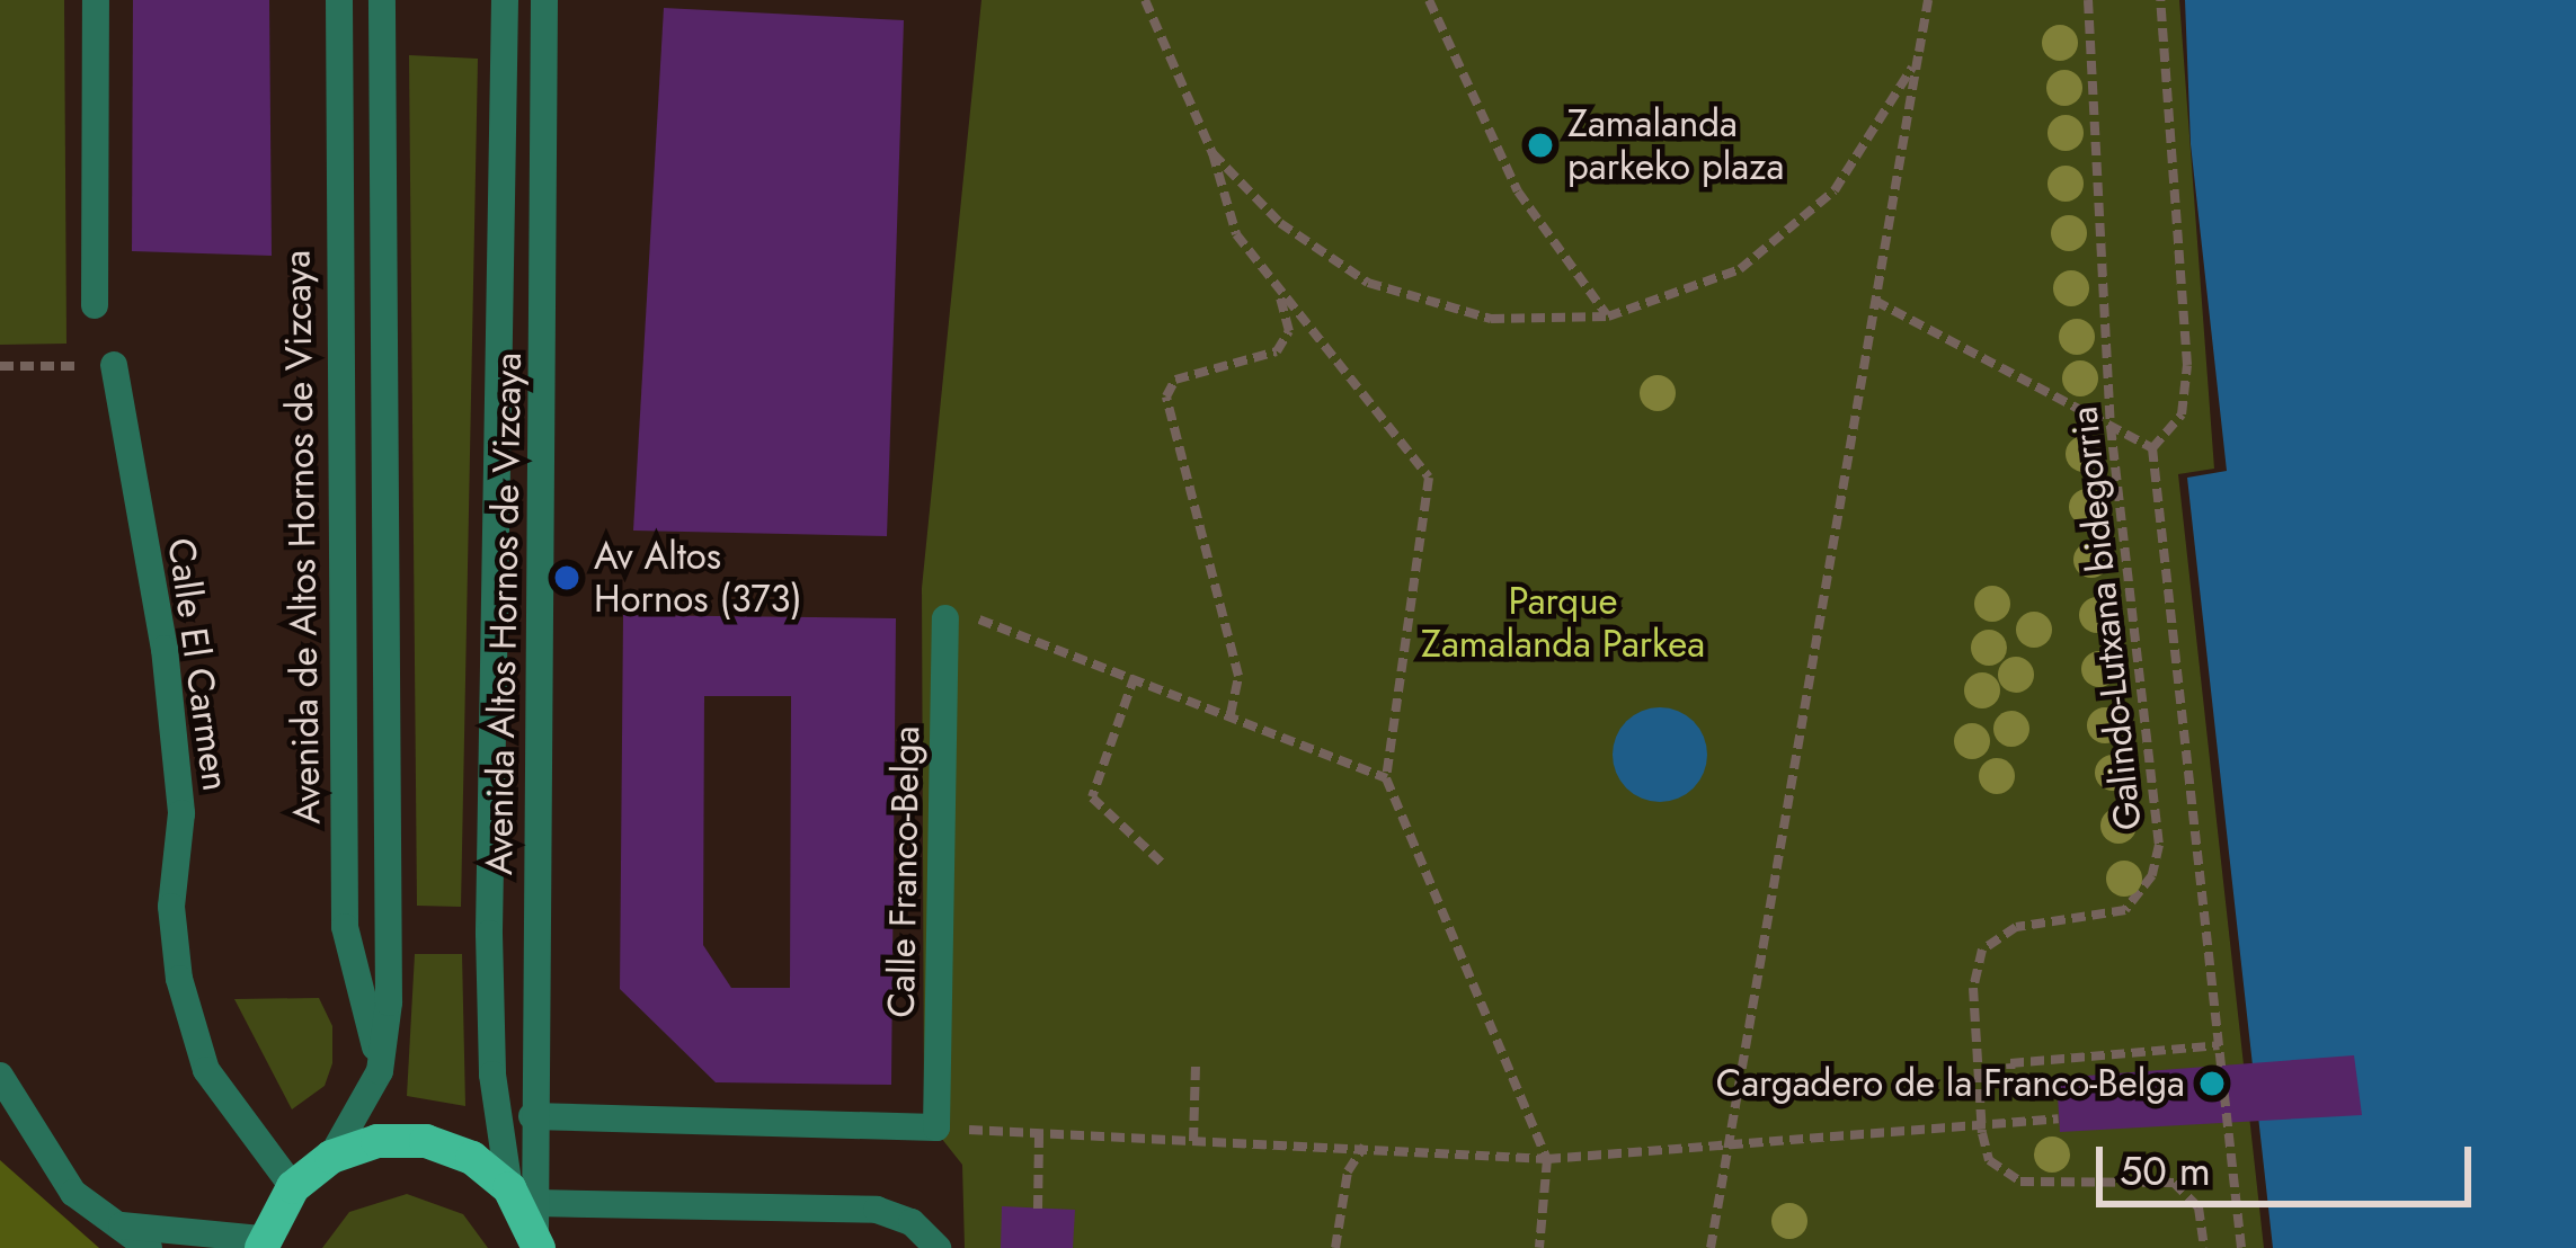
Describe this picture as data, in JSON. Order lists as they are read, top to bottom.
{
  "streets": {
    "street": [
      "Avenida de Altos Hornos de Vizcaya",
      "Avenida Altos Hornos de Vizcaya",
      "Calle El Carmen",
      "Calle Franco-Belga"
    ],
    "path": ["Galindo-Lutxana bidegorria"]
  },
  "parks": ["Parque Zamalanda Parkea"],
  "places": ["Zamalanda parkeko plaza", "Av Altos Hornos (373)", "Cargadero de la Franco-Belga"],
  "scale_bar": "50 m"
}
